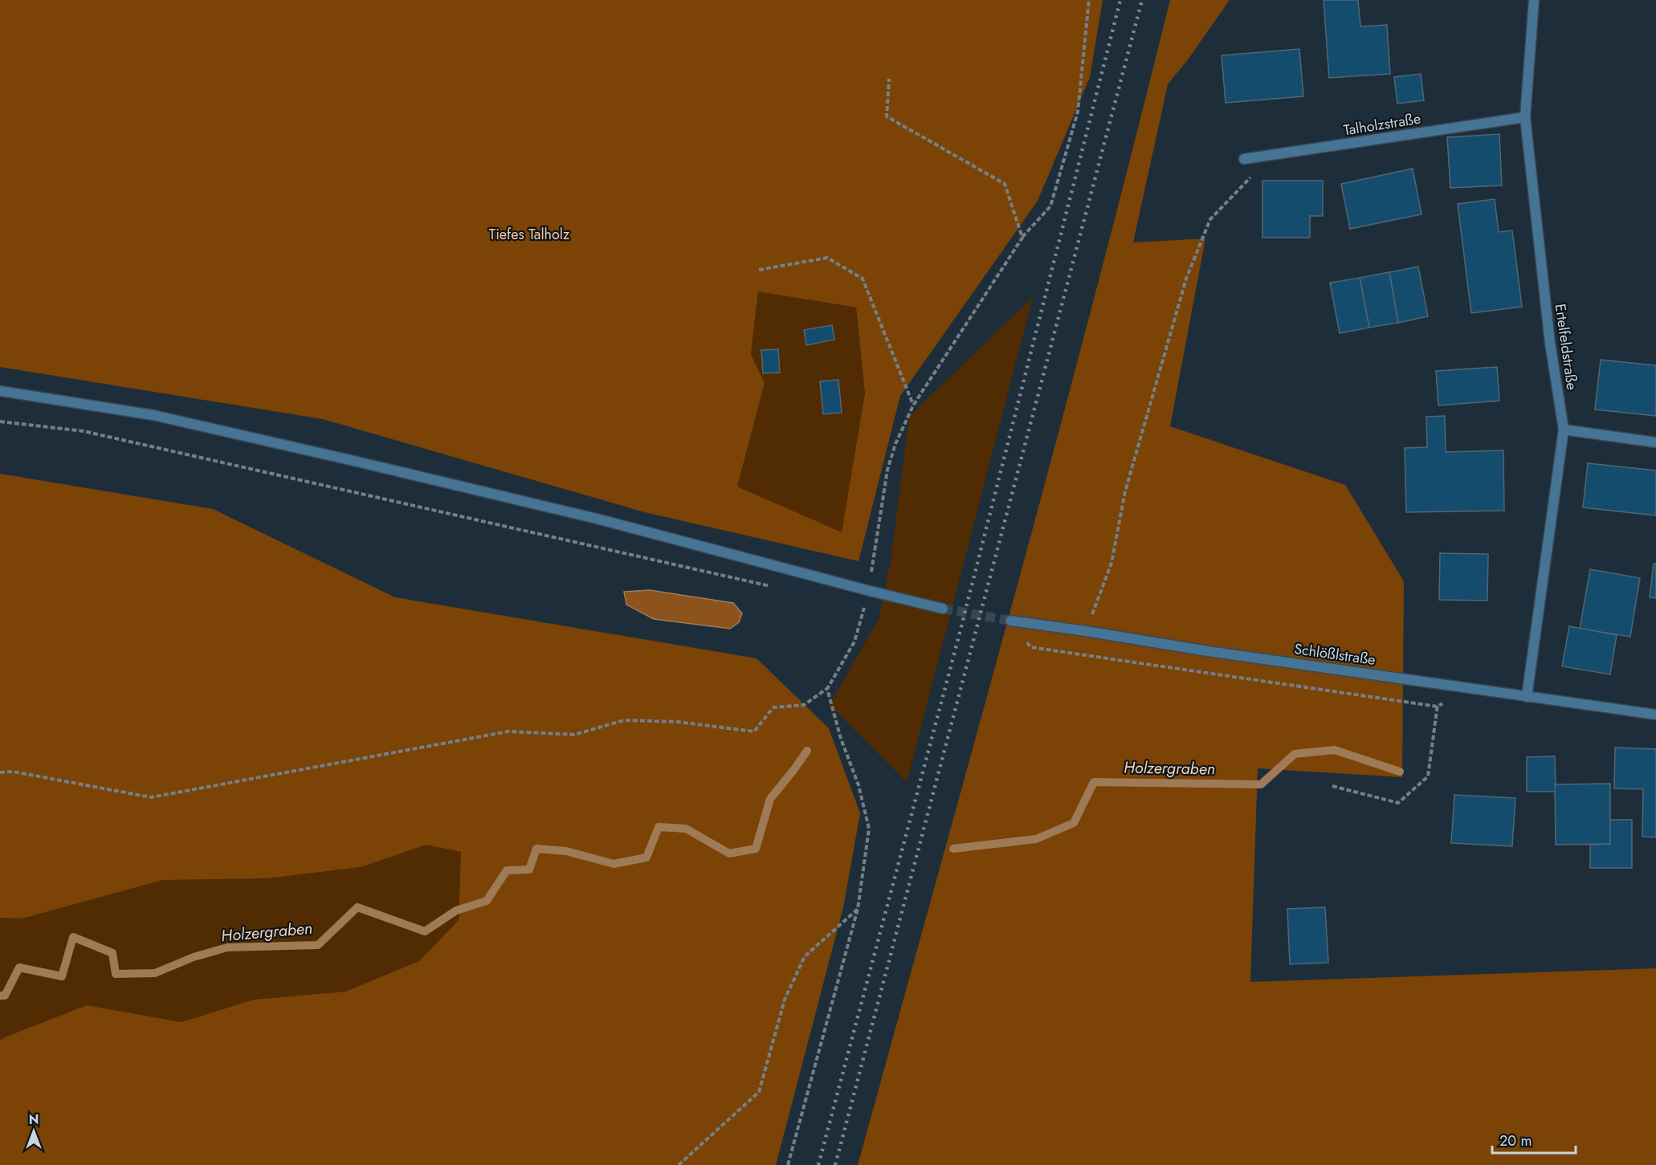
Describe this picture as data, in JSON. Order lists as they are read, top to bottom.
{
  "streets": {
    "street": ["Talholzstraße", "Ertelfeldstraße", "Schlößlstraße"]
  },
  "crossings": [
    ["Talholzstraße", "Ertelfeldstraße"],
    ["Ertelfeldstraße", "Schlößlstraße"]
  ],
  "water": ["Holzergraben"],
  "parks": ["Tiefes Talholz"],
  "scale_bar": "20 m",
  "north": "top"
}
